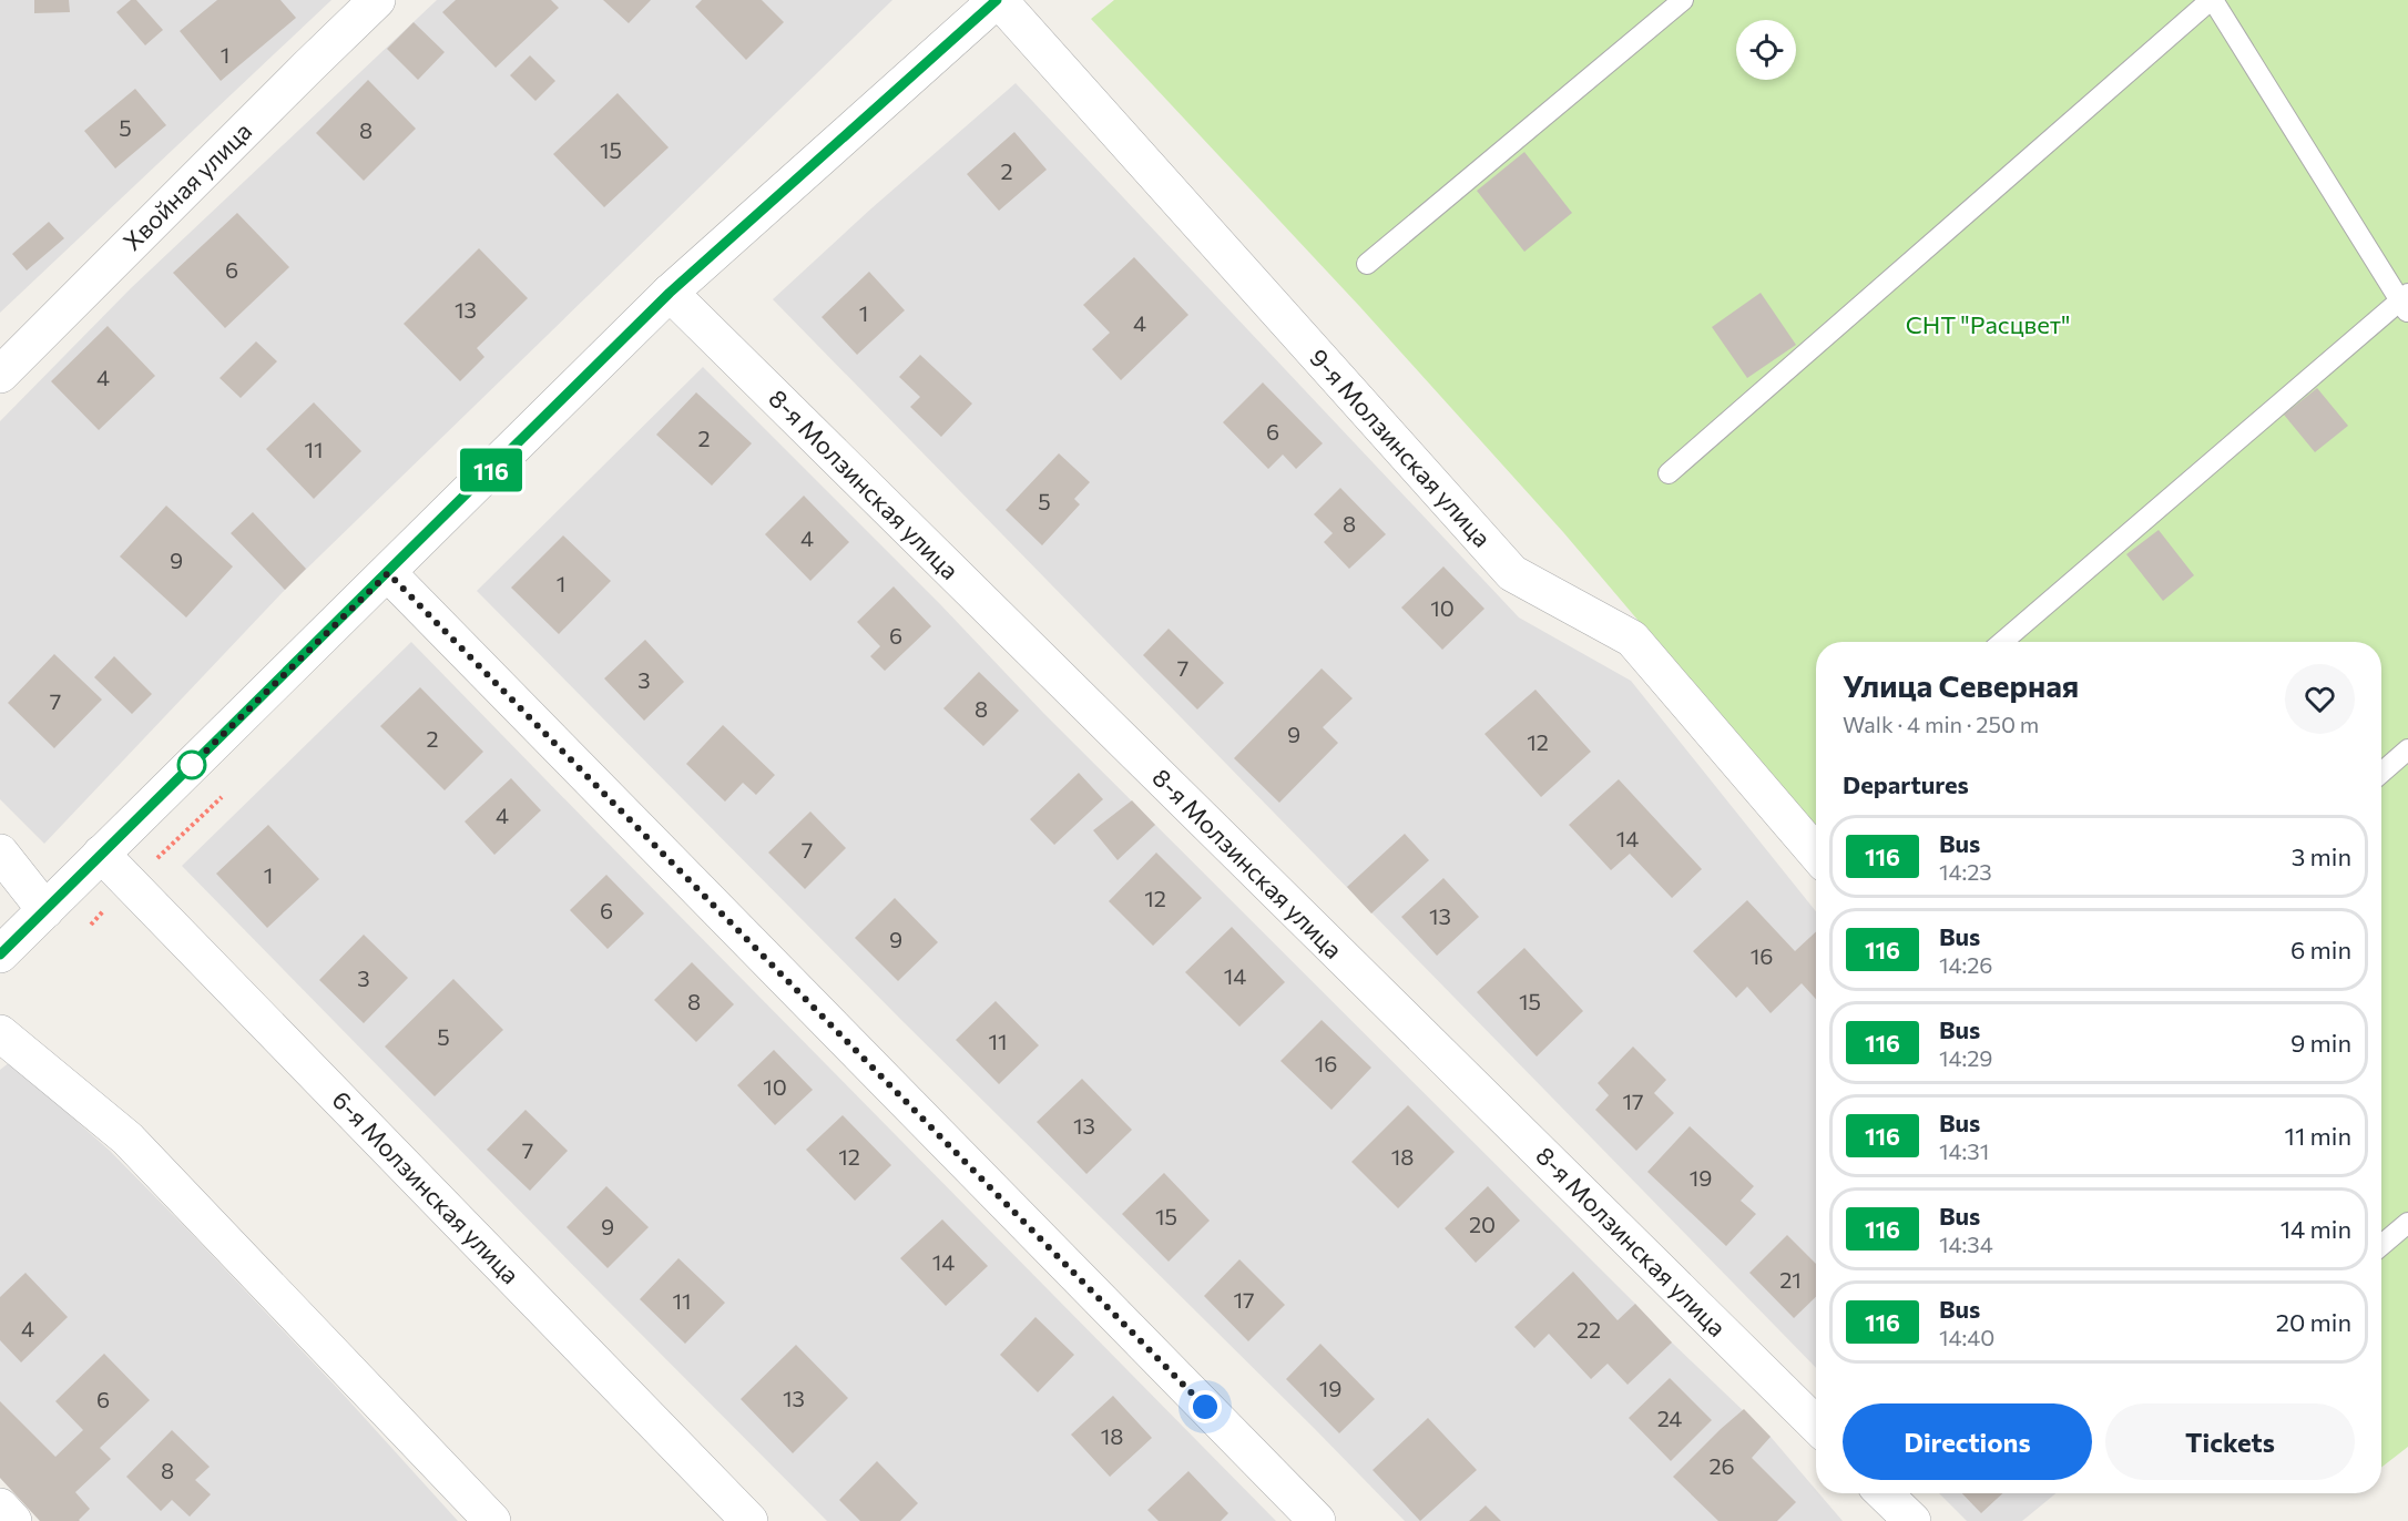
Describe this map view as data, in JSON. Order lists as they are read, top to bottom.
{
  "streets": {
    "street": [
      "Хвойная улица",
      "9-я Молзинская улица",
      "8-я Молзинская улица",
      "6-я Молзинская улица"
    ]
  },
  "parks": ["СНТ \"Расцвет\""],
  "lines": ["bus line 116"],
  "house_numbers": [
    "1",
    "5",
    "8",
    "15",
    "2",
    "6",
    "13",
    "1",
    "4",
    "4",
    "6",
    "2",
    "11",
    "5",
    "8",
    "4",
    "9",
    "1",
    "10",
    "6",
    "7",
    "3",
    "7",
    "8",
    "9",
    "2",
    "12",
    "4",
    "14",
    "7",
    "1",
    "12",
    "6",
    "13",
    "9",
    "16",
    "14",
    "3",
    "8",
    "15",
    "5",
    "11",
    "16",
    "10",
    "17",
    "13",
    "7",
    "12",
    "18",
    "19",
    "15",
    "20",
    "9",
    "14",
    "21",
    "17",
    "11",
    "4",
    "22",
    "19",
    "13",
    "6",
    "24",
    "18",
    "26",
    "8"
  ],
  "page": {
    "on_map": "116",
    "heading": [
      ["Улица Северная", "Walk · 4 min · 250 m"],
      "Departures"
    ],
    "list": [
      {
        "mark": "116",
        "name": "Bus",
        "note": "14:23",
        "value": "3 min"
      },
      {
        "mark": "116",
        "name": "Bus",
        "note": "14:26",
        "value": "6 min"
      },
      {
        "mark": "116",
        "name": "Bus",
        "note": "14:29",
        "value": "9 min"
      },
      {
        "mark": "116",
        "name": "Bus",
        "note": "14:31",
        "value": "11 min"
      },
      {
        "mark": "116",
        "name": "Bus",
        "note": "14:34",
        "value": "14 min"
      },
      {
        "mark": "116",
        "name": "Bus",
        "note": "14:40",
        "value": "20 min"
      }
    ],
    "buttons": ["Directions", "Tickets"]
  }
}
